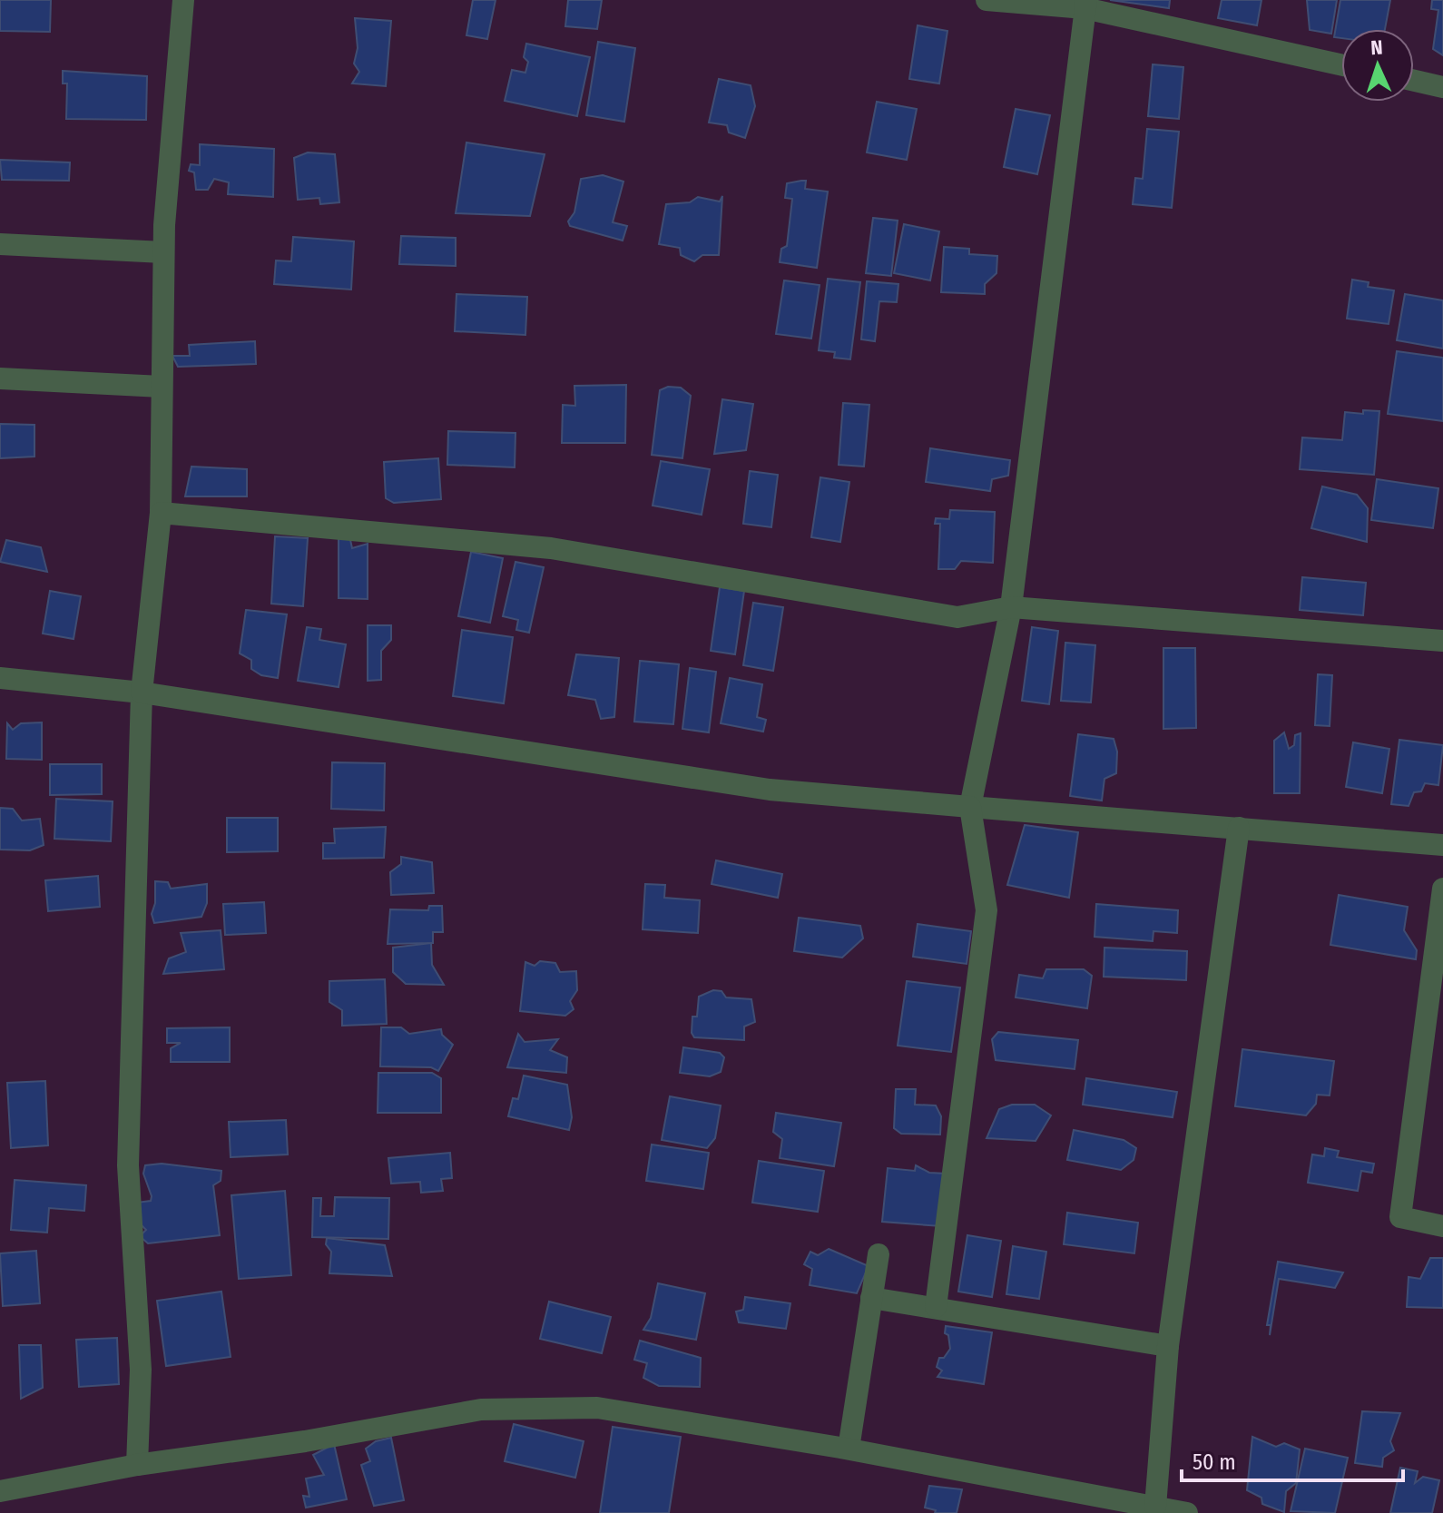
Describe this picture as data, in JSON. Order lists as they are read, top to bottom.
{
  "scale_bar": "50 m",
  "north": "top"
}
